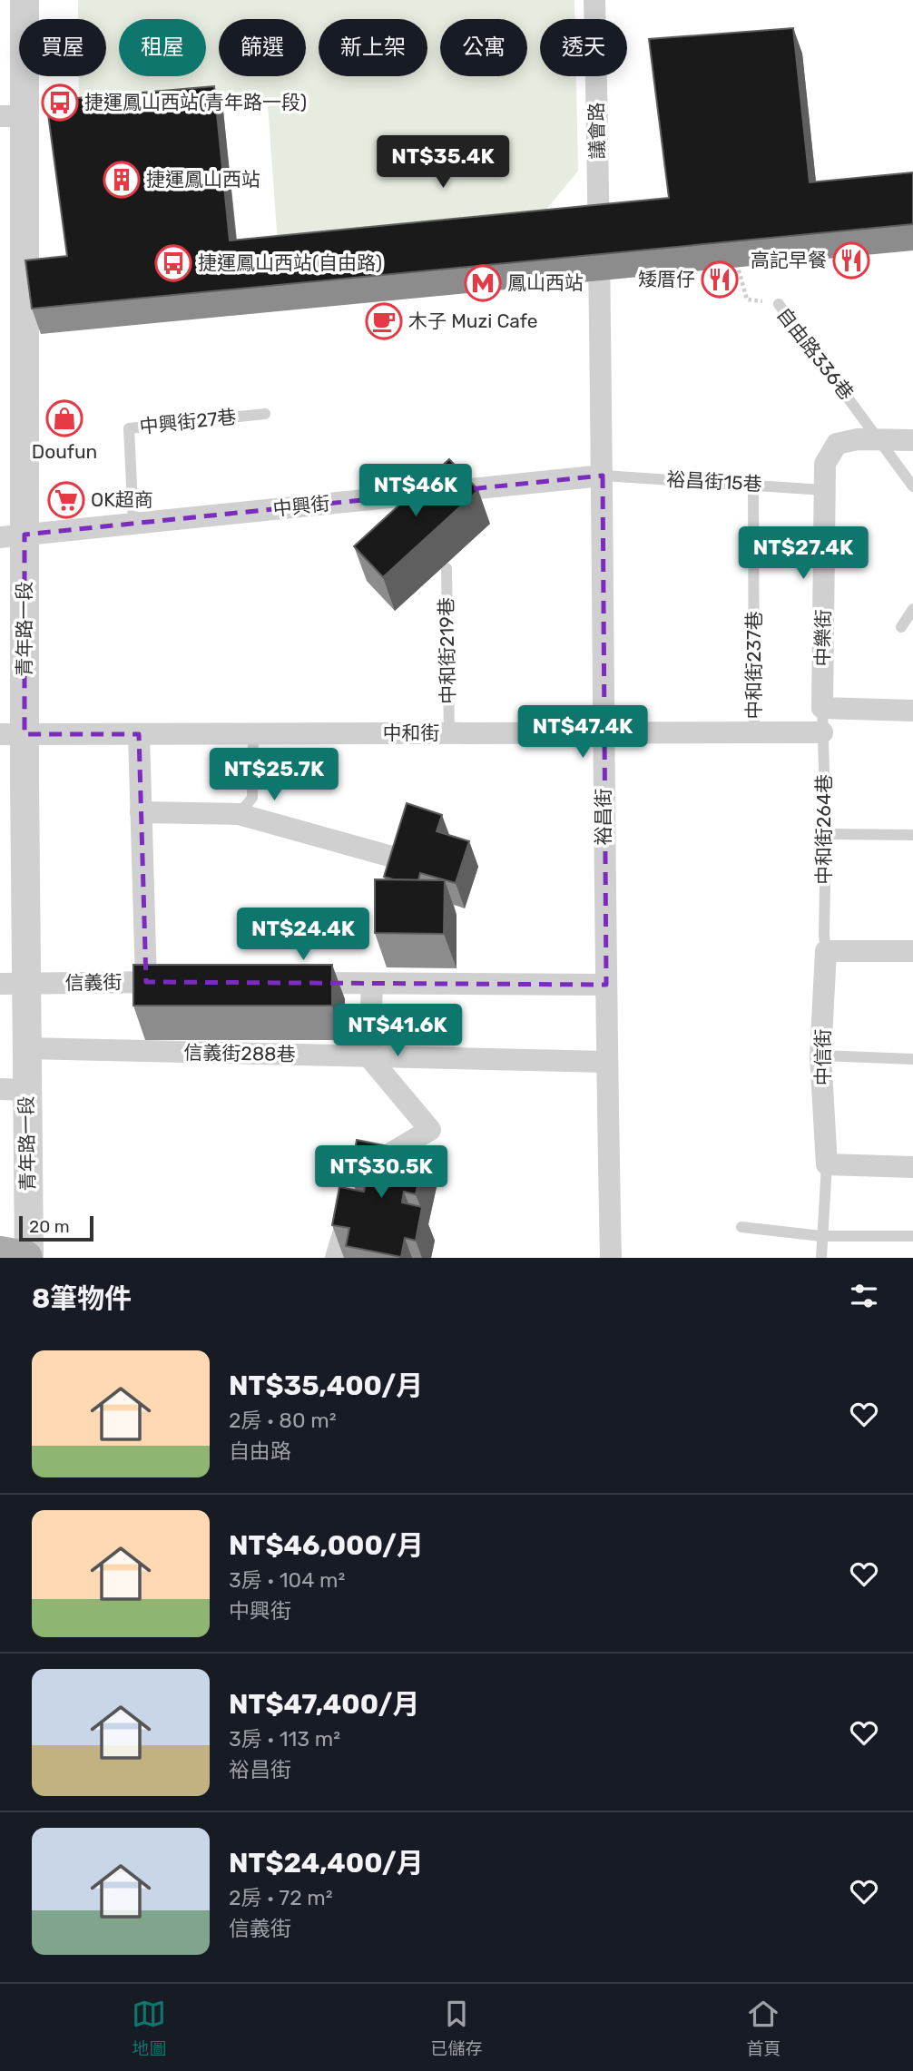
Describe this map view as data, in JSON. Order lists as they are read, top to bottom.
{
  "streets": {
    "street": [
      "議會路",
      "中興街",
      "青年路一段",
      "中樂街",
      "中和街",
      "裕昌街",
      "信義街",
      "信義街288巷",
      "中信街"
    ],
    "lane": [
      "自由路336巷",
      "中興街27巷",
      "裕昌街15巷",
      "中和街219巷",
      "中和街237巷",
      "中和街264巷"
    ]
  },
  "crossings": [
    ["議會路", "裕昌街"],
    ["自由路336巷", "中樂街"],
    ["中興街27巷", "中興街"],
    ["裕昌街15巷", "中興街"],
    ["裕昌街15巷", "中樂街"],
    ["裕昌街15巷", "中和街237巷"],
    ["裕昌街15巷", "裕昌街"],
    ["中興街", "青年路一段"],
    ["中興街", "裕昌街"],
    ["青年路一段", "中和街"],
    ["青年路一段", "信義街"],
    ["青年路一段", "信義街288巷"],
    ["中樂街", "中和街264巷"],
    ["中和街219巷", "中和街"],
    ["中和街237巷", "中和街"],
    ["中和街", "裕昌街"],
    ["中和街", "中和街264巷"],
    ["裕昌街", "信義街288巷"],
    ["中和街264巷", "中信街"]
  ],
  "places": {
    "bus stop": ["捷運鳳山西站(青年路一段)", "捷運鳳山西站(自由路)"],
    "building": ["捷運鳳山西站"],
    "restaurant": ["高記早餐", "矮厝仔"],
    "metro station": ["鳳山西站"],
    "cafe": ["木子 Muzi Cafe"],
    "shop": ["Doufun"],
    "supermarket": ["OK超商"]
  },
  "scale_bar": "20 m",
  "page": {
    "chip": [
      "買屋",
      "租屋",
      "篩選",
      "新上架",
      "公寓",
      "透天"
    ],
    "price": [
      "NT$35.4K",
      "NT$46K",
      "NT$27.4K",
      "NT$47.4K",
      "NT$25.7K",
      "NT$24.4K",
      "NT$41.6K",
      "NT$30.5K"
    ],
    "scale": "20 m",
    "heading": "8筆物件",
    "list": [
      {
        "name": "NT$35,400/月",
        "note": "2房 · 80 m² · 自由路"
      },
      {
        "name": "NT$46,000/月",
        "note": "3房 · 104 m² · 中興街"
      },
      {
        "name": "NT$47,400/月",
        "note": "3房 · 113 m² · 裕昌街"
      },
      {
        "name": "NT$24,400/月",
        "note": "2房 · 72 m² · 信義街"
      }
    ],
    "tabs": ["地圖", "已儲存", "首頁"]
  }
}
